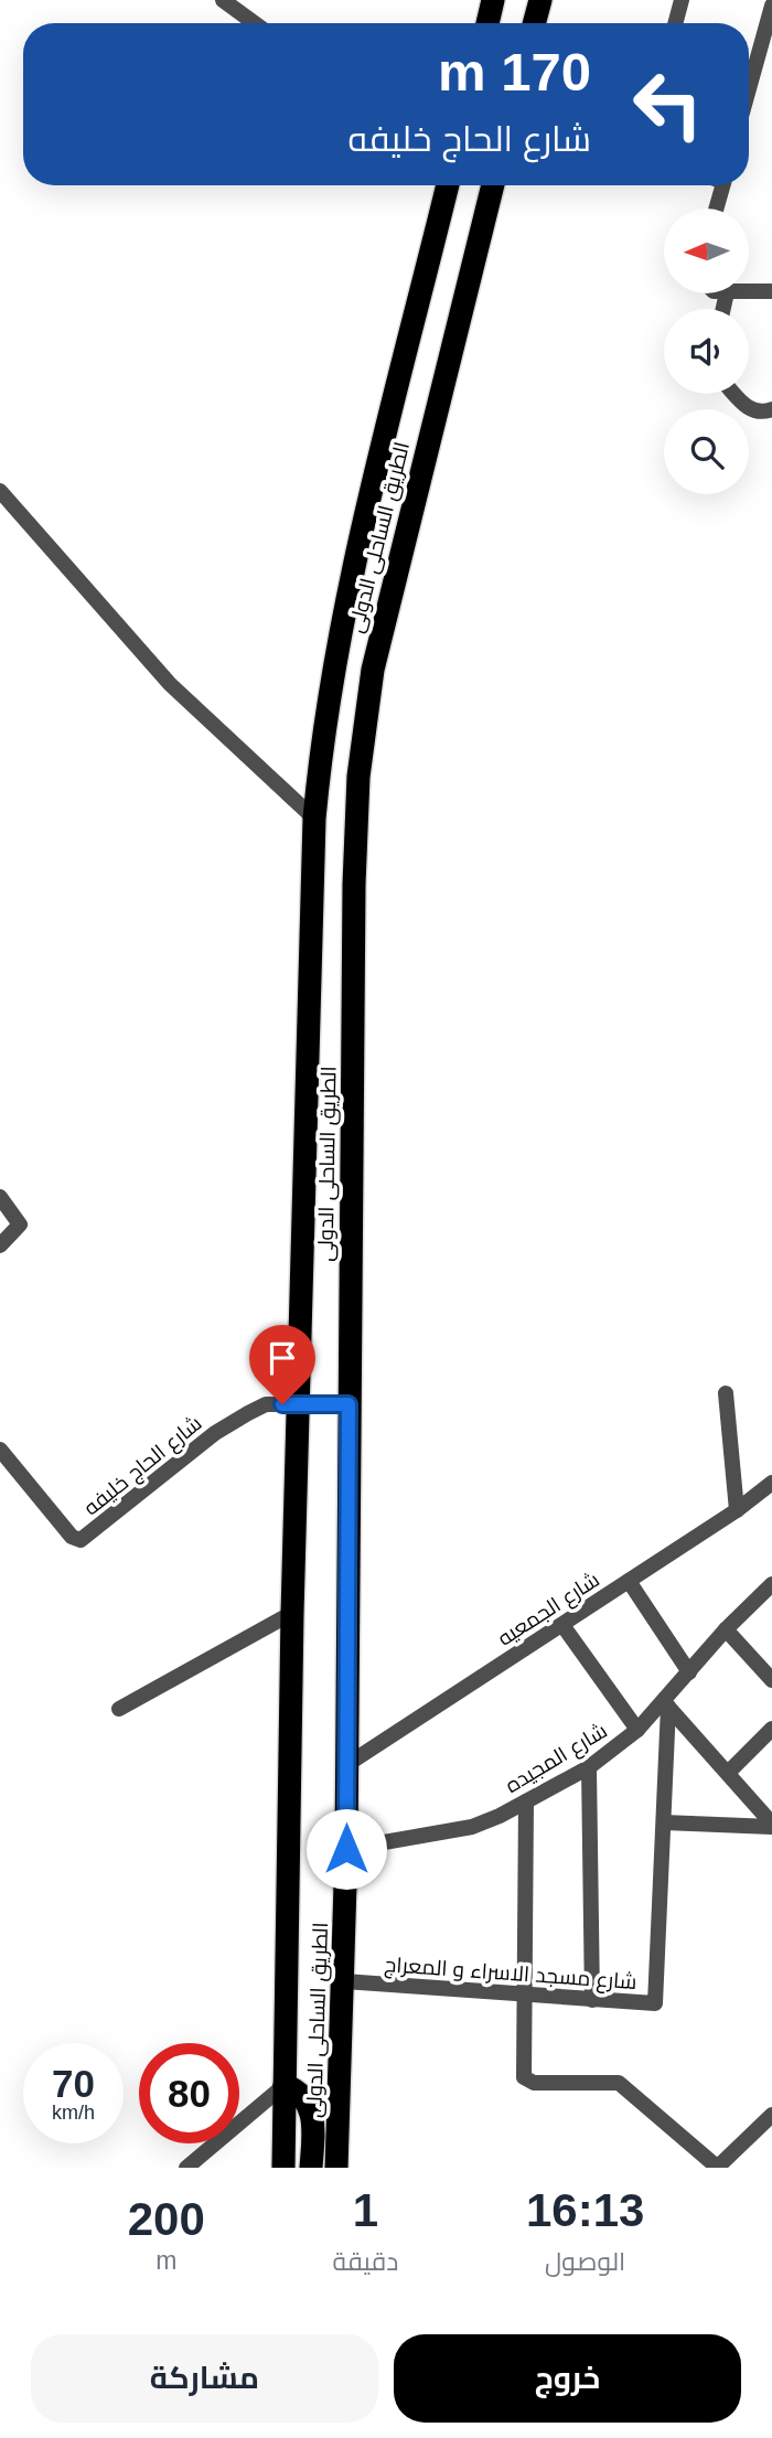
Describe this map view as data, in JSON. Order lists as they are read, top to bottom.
{
  "streets": {
    "highway": ["الطريق الساحلى الدولى"],
    "street": [
      "شارع الحاج خليفه",
      "شارع الجمعيه",
      "شارع المجيده",
      "شارع مسجد الاسراء و المعراج"
    ]
  },
  "crossings": [
    ["الطريق الساحلى الدولى", "شارع الحاج خليفه"],
    ["الطريق الساحلى الدولى", "شارع الجمعيه"],
    ["الطريق الساحلى الدولى", "شارع المجيده"],
    ["الطريق الساحلى الدولى", "شارع مسجد الاسراء و المعراج"],
    ["شارع المجيده", "شارع مسجد الاسراء و المعراج"]
  ],
  "north": "left",
  "page": {
    "turn": ["170 m", "شارع الحاج خليفه"],
    "speed": "70 km/h",
    "limit": "80",
    "eta": [
      "16:13",
      "الوصول",
      "1",
      "دقيقة",
      "200",
      "m"
    ],
    "buttons": ["خروج", "مشاركة"]
  }
}
